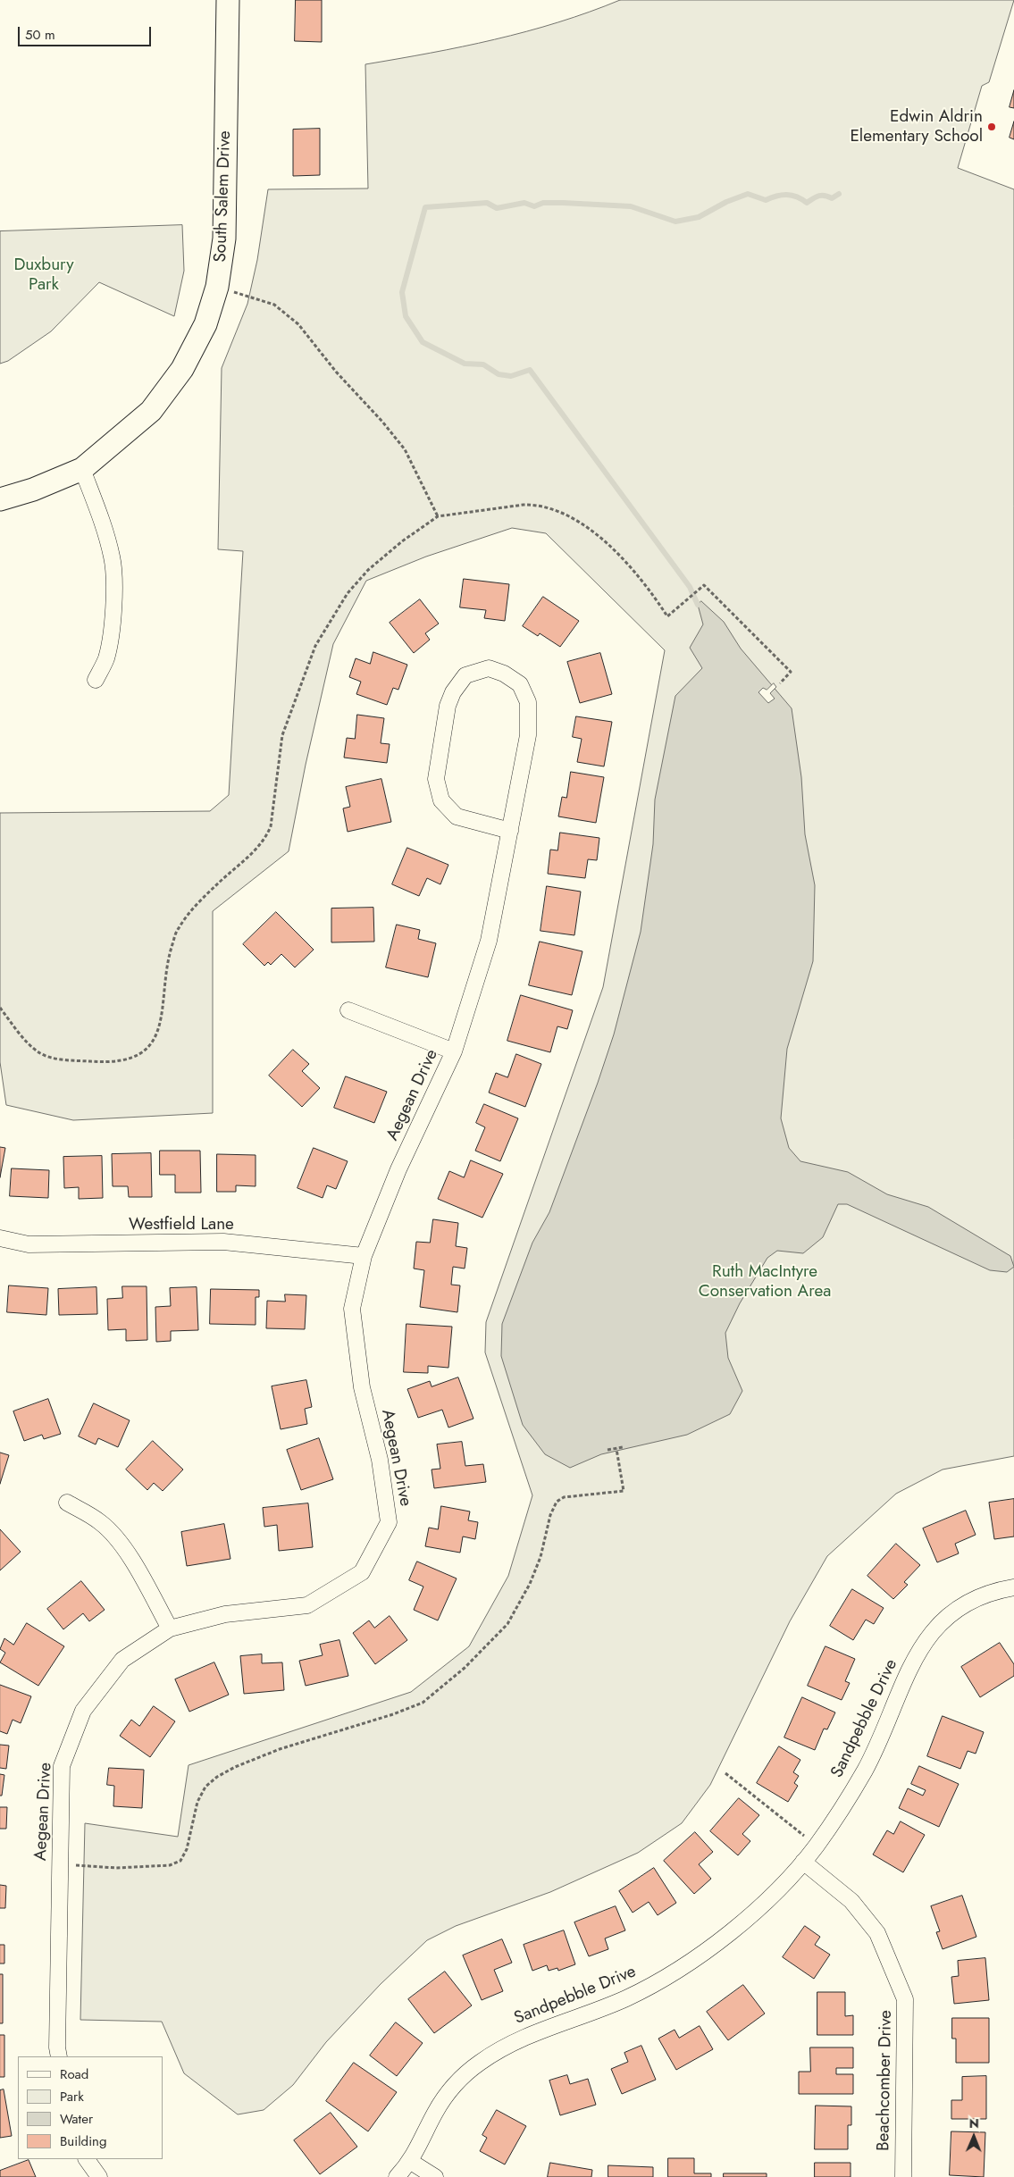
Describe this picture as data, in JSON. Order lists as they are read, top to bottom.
{
  "streets": {
    "street": [
      "South Salem Drive",
      "Aegean Drive",
      "Westfield Lane",
      "Sandpebble Drive",
      "Beachcomber Drive"
    ]
  },
  "crossings": [
    ["Aegean Drive", "Westfield Lane"],
    ["Sandpebble Drive", "Beachcomber Drive"]
  ],
  "parks": ["Duxbury Park", "Ruth MacIntyre Conservation Area"],
  "places": ["Edwin Aldrin Elementary School"],
  "legend": [
    "Road",
    "Park",
    "Water",
    "Building"
  ],
  "scale_bar": "50 m",
  "north": "top"
}
